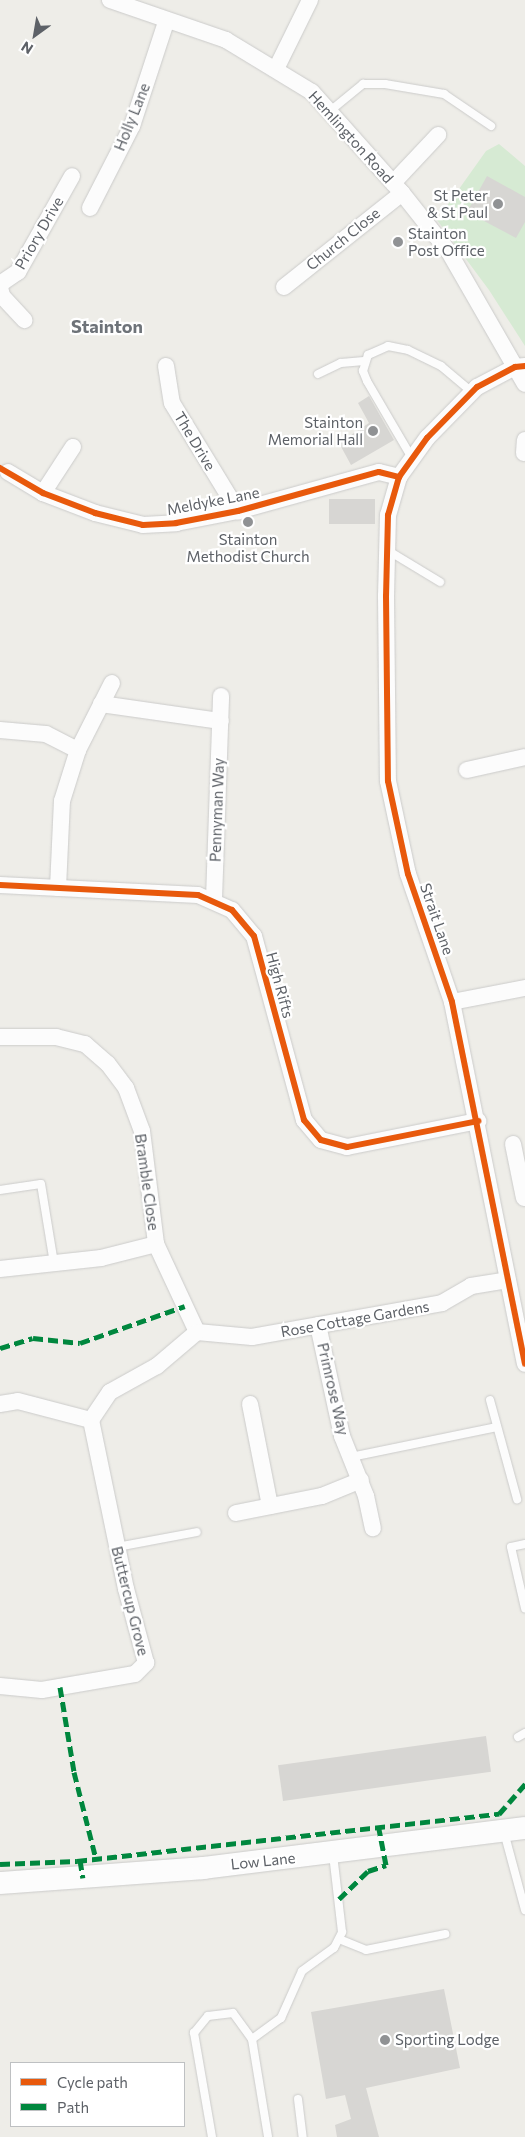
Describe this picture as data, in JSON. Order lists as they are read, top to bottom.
{
  "streets": {
    "main road": ["Low Lane"],
    "street": [
      "Holly Lane",
      "Hemlington Road",
      "Priory Drive",
      "Church Close",
      "The Drive",
      "Meldyke Lane",
      "Pennyman Way",
      "Strait Lane",
      "High Rifts",
      "Bramble Close",
      "Rose Cottage Gardens",
      "Primrose Way",
      "Buttercup Grove"
    ]
  },
  "crossings": [
    ["Holly Lane", "Hemlington Road"],
    ["Hemlington Road", "Church Close"],
    ["Hemlington Road", "Strait Lane"],
    ["The Drive", "Meldyke Lane"],
    ["Meldyke Lane", "Strait Lane"],
    ["Pennyman Way", "High Rifts"],
    ["Strait Lane", "High Rifts"],
    ["Strait Lane", "Rose Cottage Gardens"],
    ["Bramble Close", "Rose Cottage Gardens"],
    ["Rose Cottage Gardens", "Primrose Way"]
  ],
  "districts": ["Stainton"],
  "places": [
    "St Peter & St Paul",
    "Stainton Post Office",
    "Stainton Memorial Hall",
    "Stainton Methodist Church",
    "Sporting Lodge"
  ],
  "legend": ["Cycle path", "Path"],
  "north": "bottom left"
}
